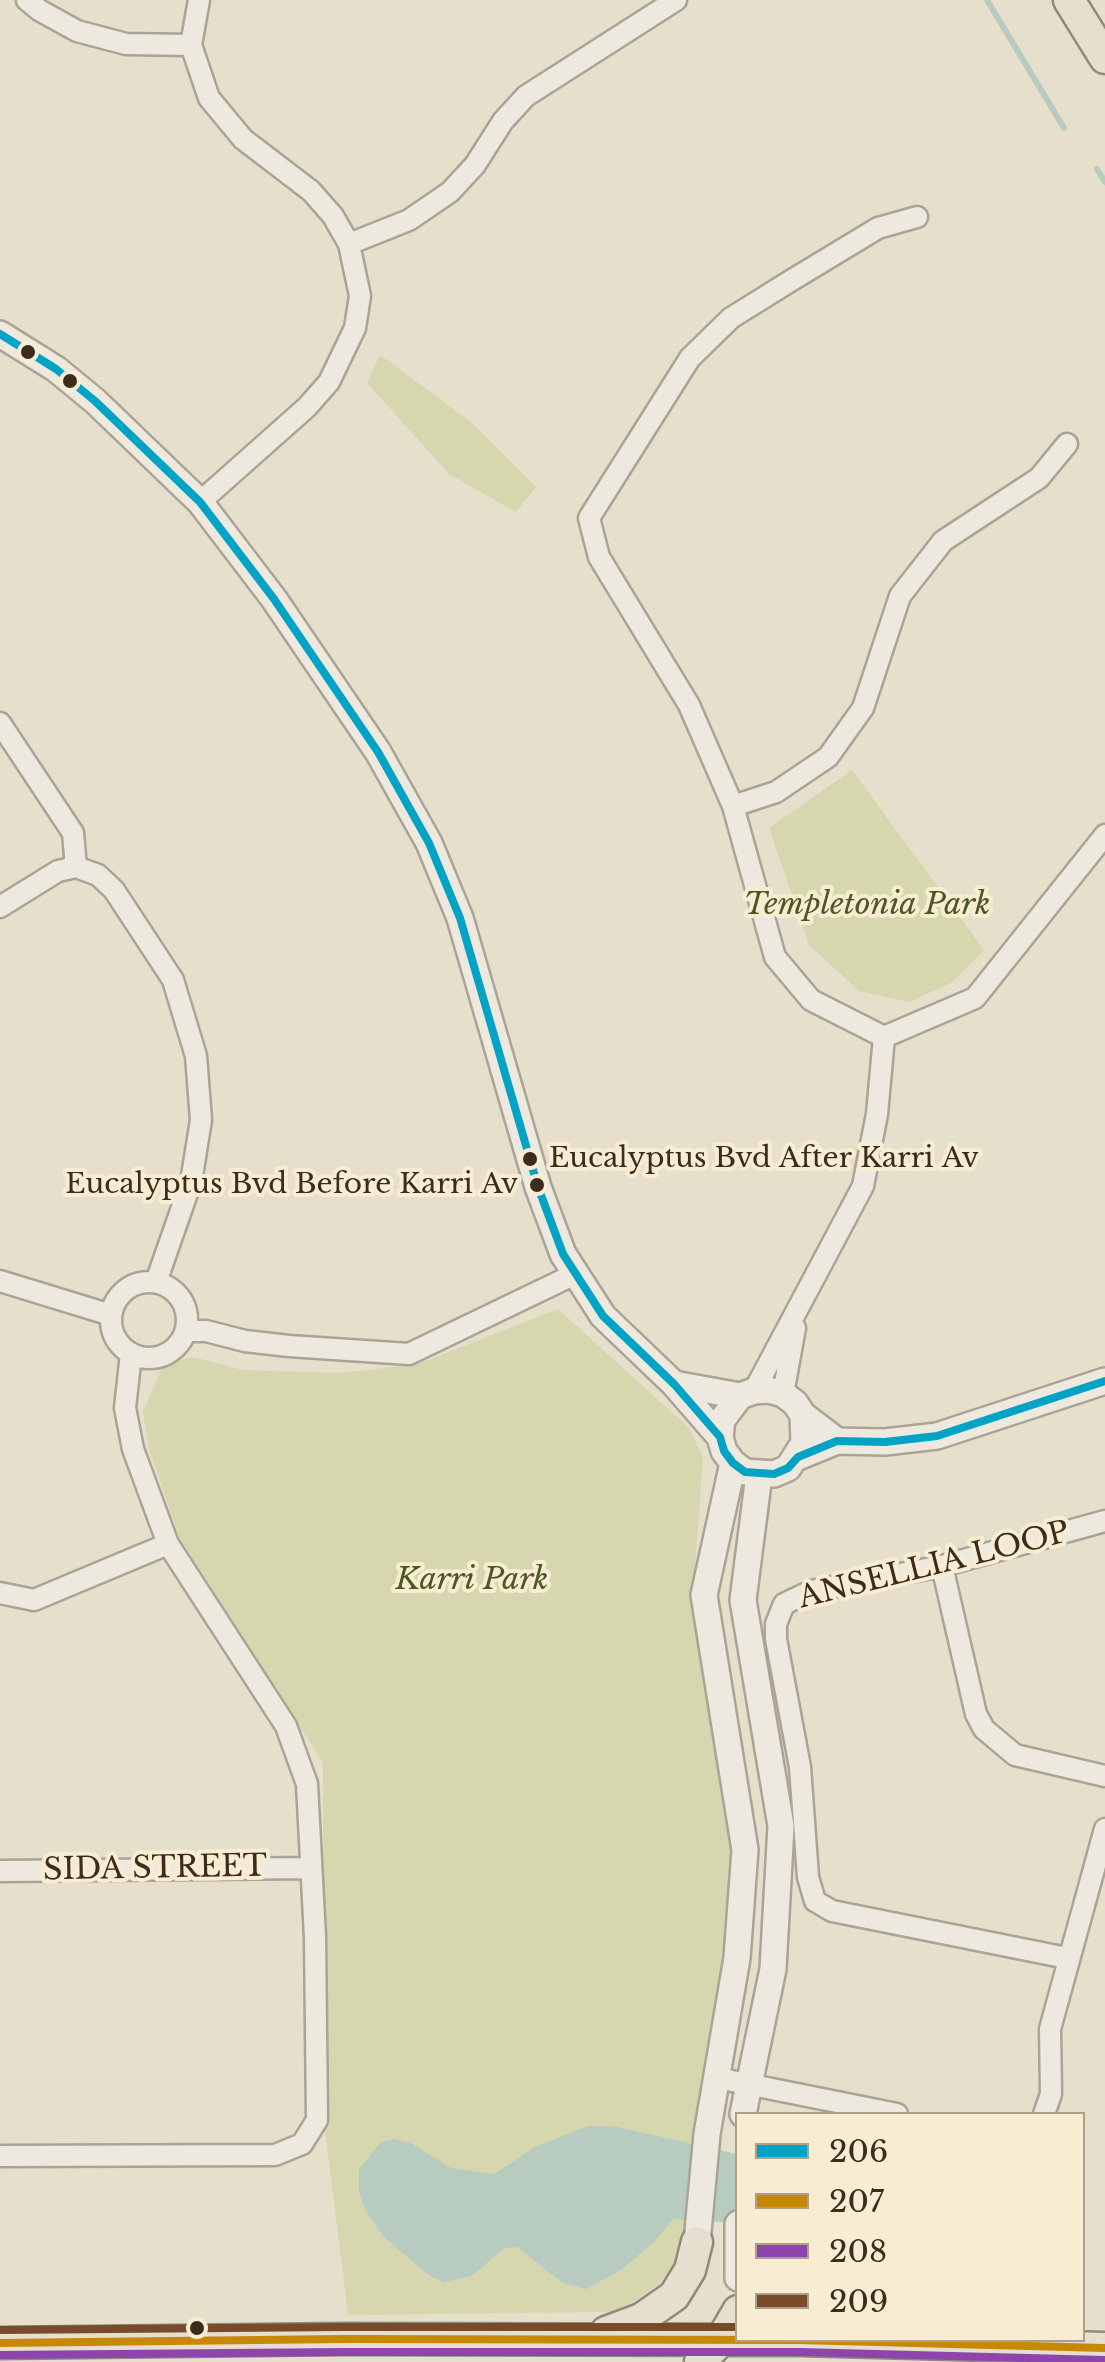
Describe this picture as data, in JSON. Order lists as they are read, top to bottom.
{
  "streets": {
    "street": ["ANSELLIA LOOP", "SIDA STREET"]
  },
  "parks": ["Templetonia Park", "Karri Park"],
  "places": ["Eucalyptus Bvd After Karri Av", "Eucalyptus Bvd Before Karri Av"],
  "lines": [
    "transit line 206",
    "transit line 209",
    "transit line 207",
    "transit line 208"
  ],
  "legend": [
    "206",
    "207",
    "208",
    "209"
  ]
}
